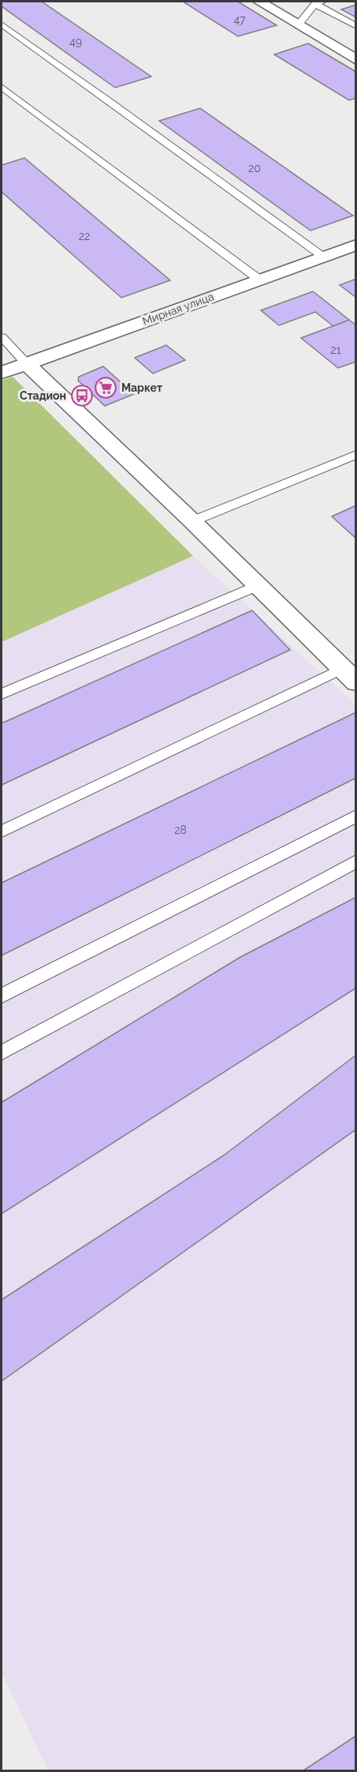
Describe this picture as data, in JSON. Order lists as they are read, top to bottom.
{
  "streets": {
    "street": ["Мирная улица"]
  },
  "places": {
    "supermarket": ["Маркет"],
    "bus stop": ["Стадион"]
  },
  "house_numbers": [
    "47",
    "49",
    "20",
    "22",
    "21",
    "28"
  ]
}
